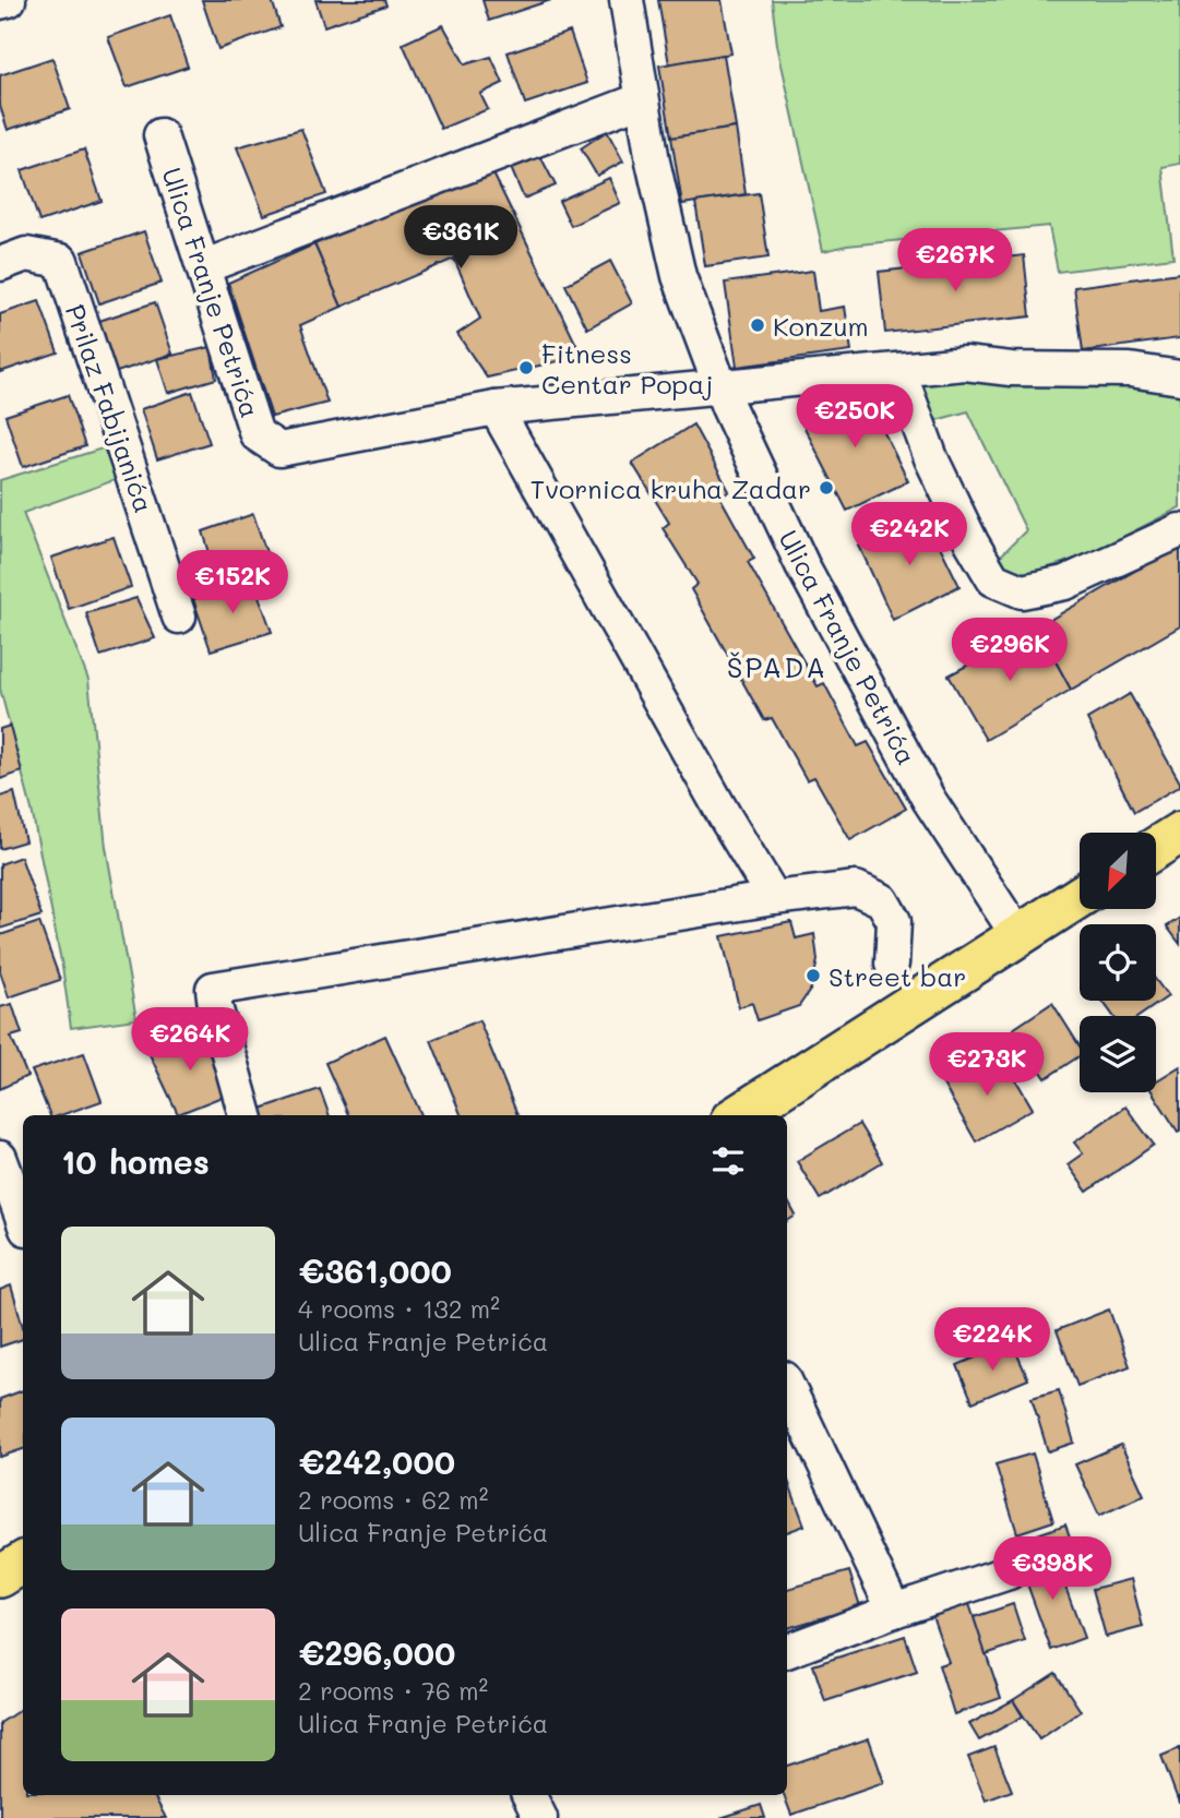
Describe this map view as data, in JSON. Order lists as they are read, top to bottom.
{
  "streets": {
    "street": ["Ulica Franje Petrića", "Prilaz Fabijanića"]
  },
  "districts": ["ŠPADA"],
  "places": [
    "Konzum",
    "Fitness Centar Popaj",
    "Tvornica kruha Zadar",
    "Street bar"
  ],
  "north": "bottom left",
  "page": {
    "price": [
      "€361K",
      "€267K",
      "€250K",
      "€242K",
      "€152K",
      "€296K",
      "€264K",
      "€273K",
      "€224K",
      "€398K"
    ],
    "heading": "10 homes",
    "list": [
      {
        "name": "€361,000",
        "note": "4 rooms · 132 m² · Ulica Franje Petrića"
      },
      {
        "name": "€242,000",
        "note": "2 rooms · 62 m² · Ulica Franje Petrića"
      },
      {
        "name": "€296,000",
        "note": "2 rooms · 76 m² · Ulica Franje Petrića"
      }
    ]
  }
}
